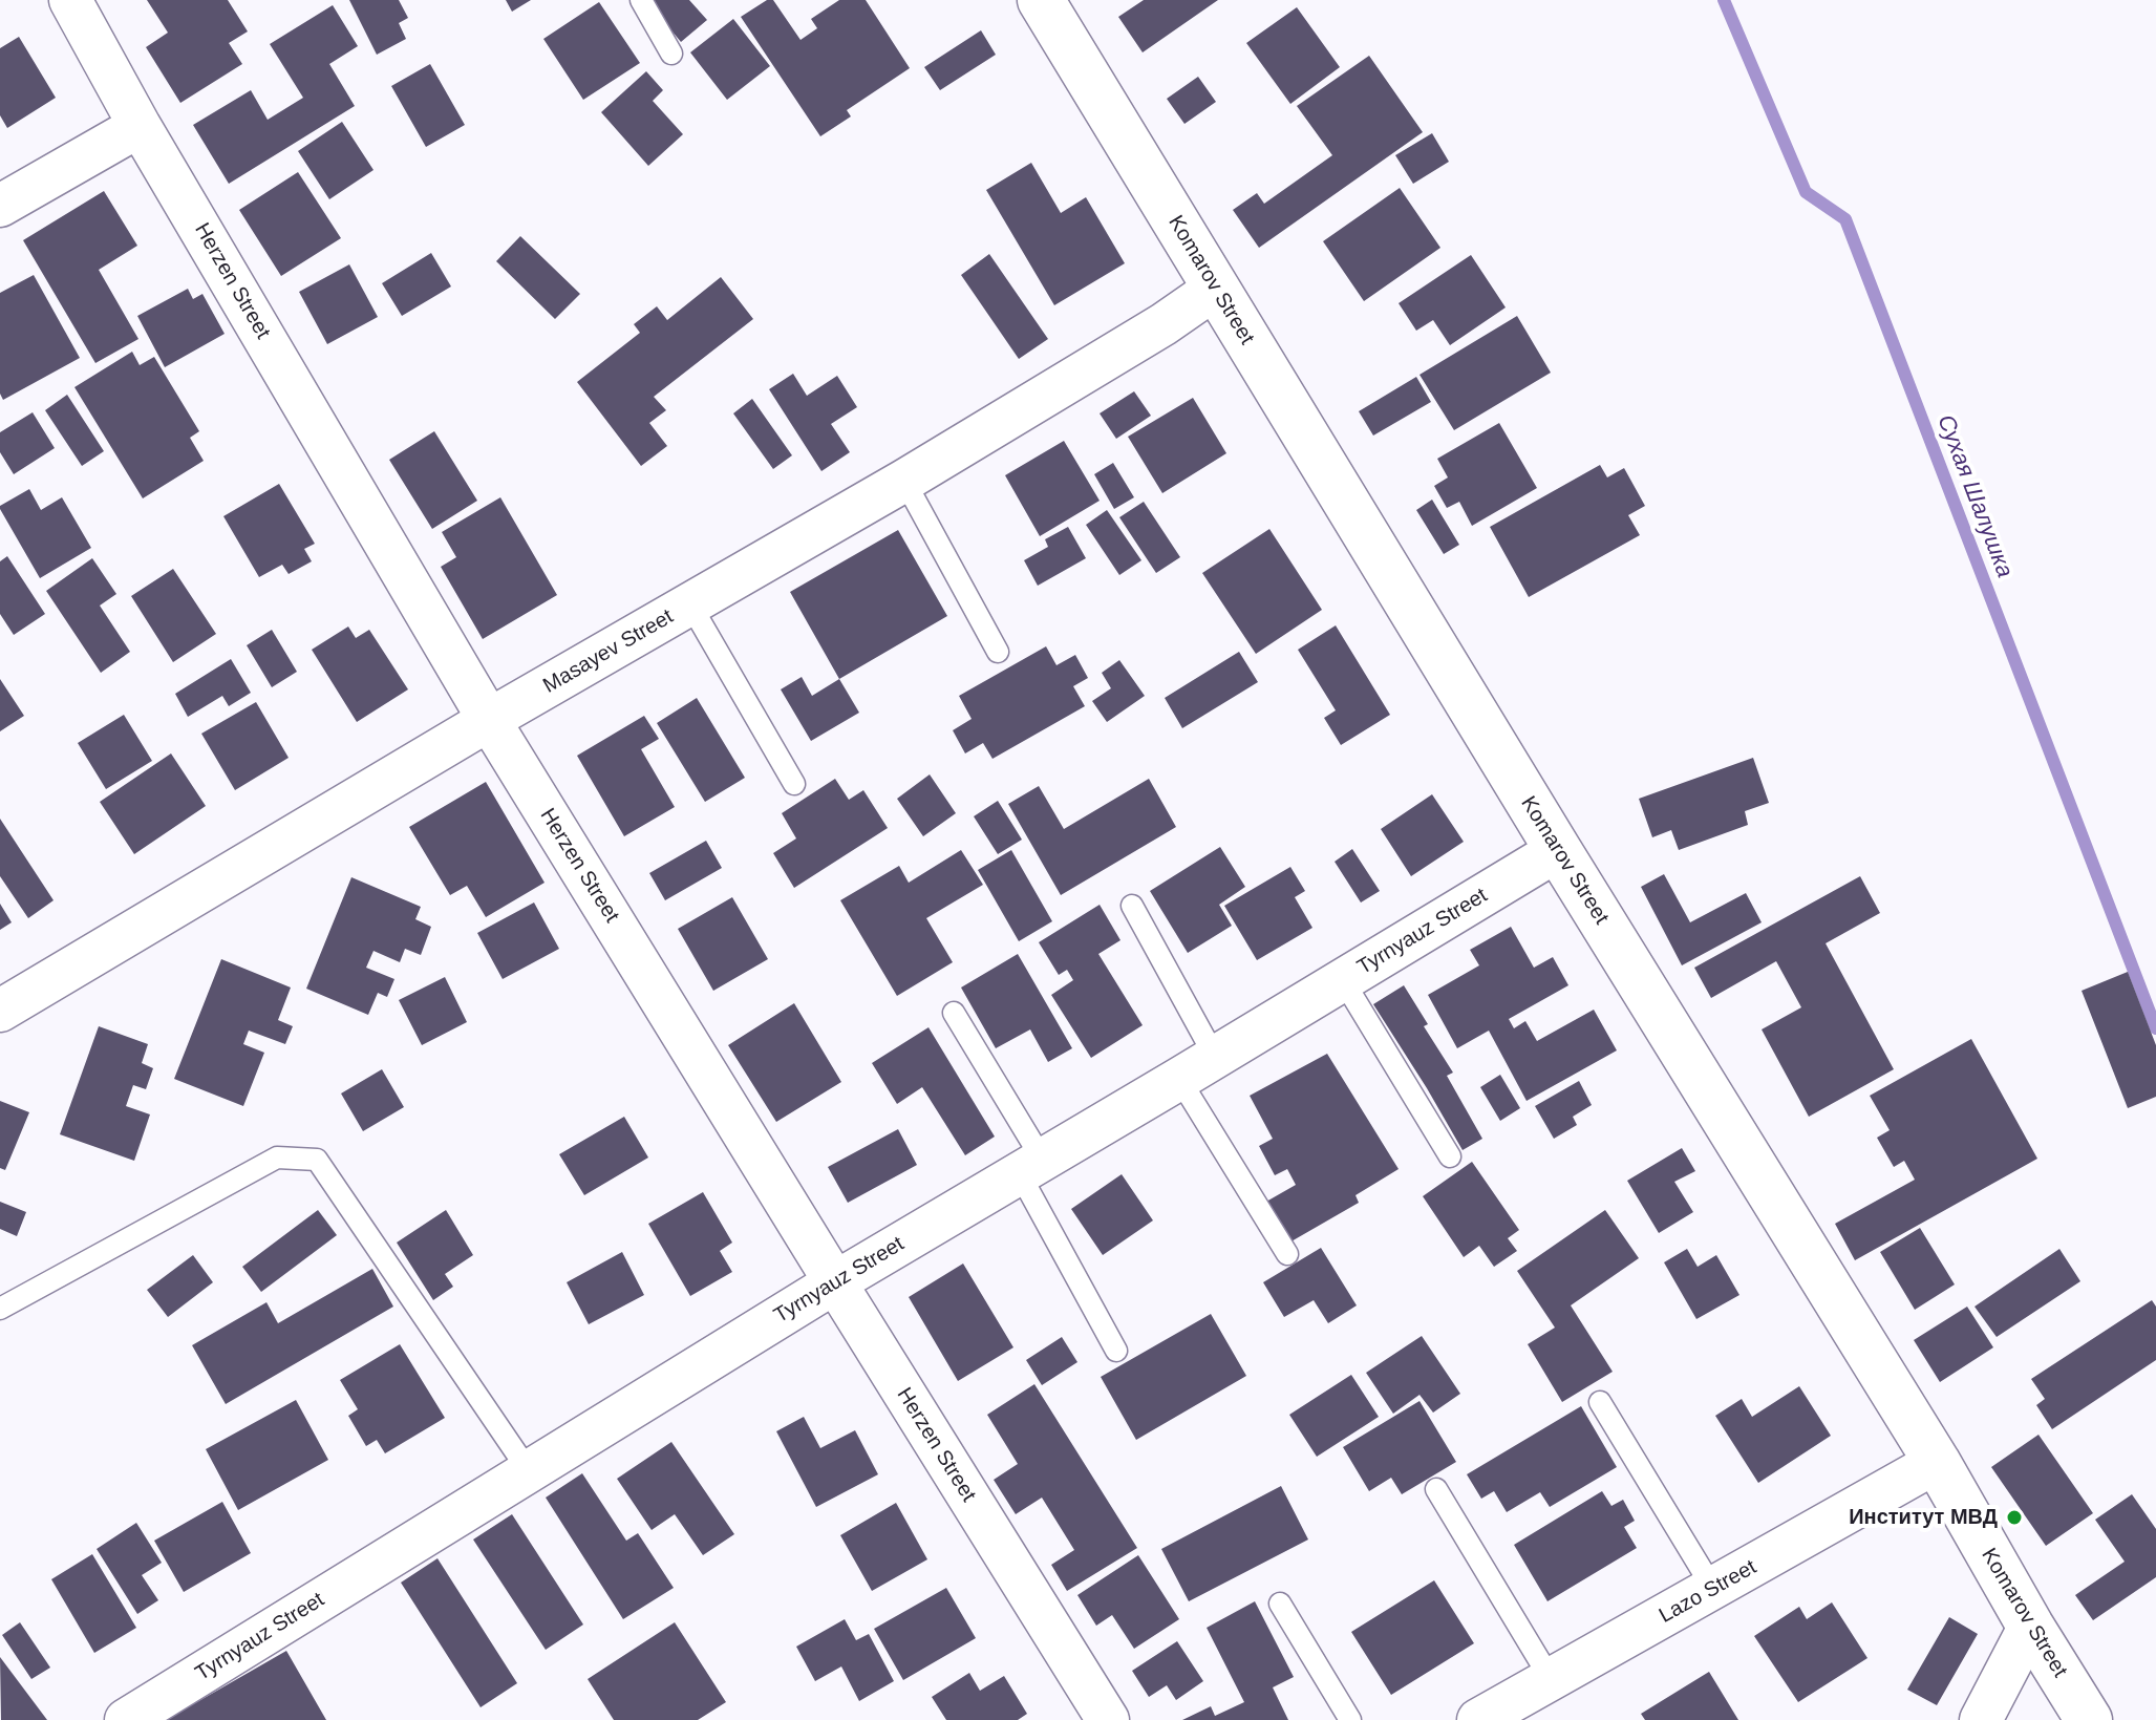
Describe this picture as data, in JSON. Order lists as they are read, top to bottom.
{
  "streets": {
    "main road": ["Komarov Street"],
    "street": [
      "Herzen Street",
      "Masayev Street",
      "Tyrnyauz Street",
      "Lazo Street"
    ]
  },
  "crossings": [
    ["Komarov Street", "Masayev Street"],
    ["Komarov Street", "Tyrnyauz Street"],
    ["Komarov Street", "Lazo Street"],
    ["Herzen Street", "Masayev Street"],
    ["Herzen Street", "Tyrnyauz Street"]
  ],
  "water": ["Сухая Шалушка"],
  "places": ["Институт МВД"]
}
